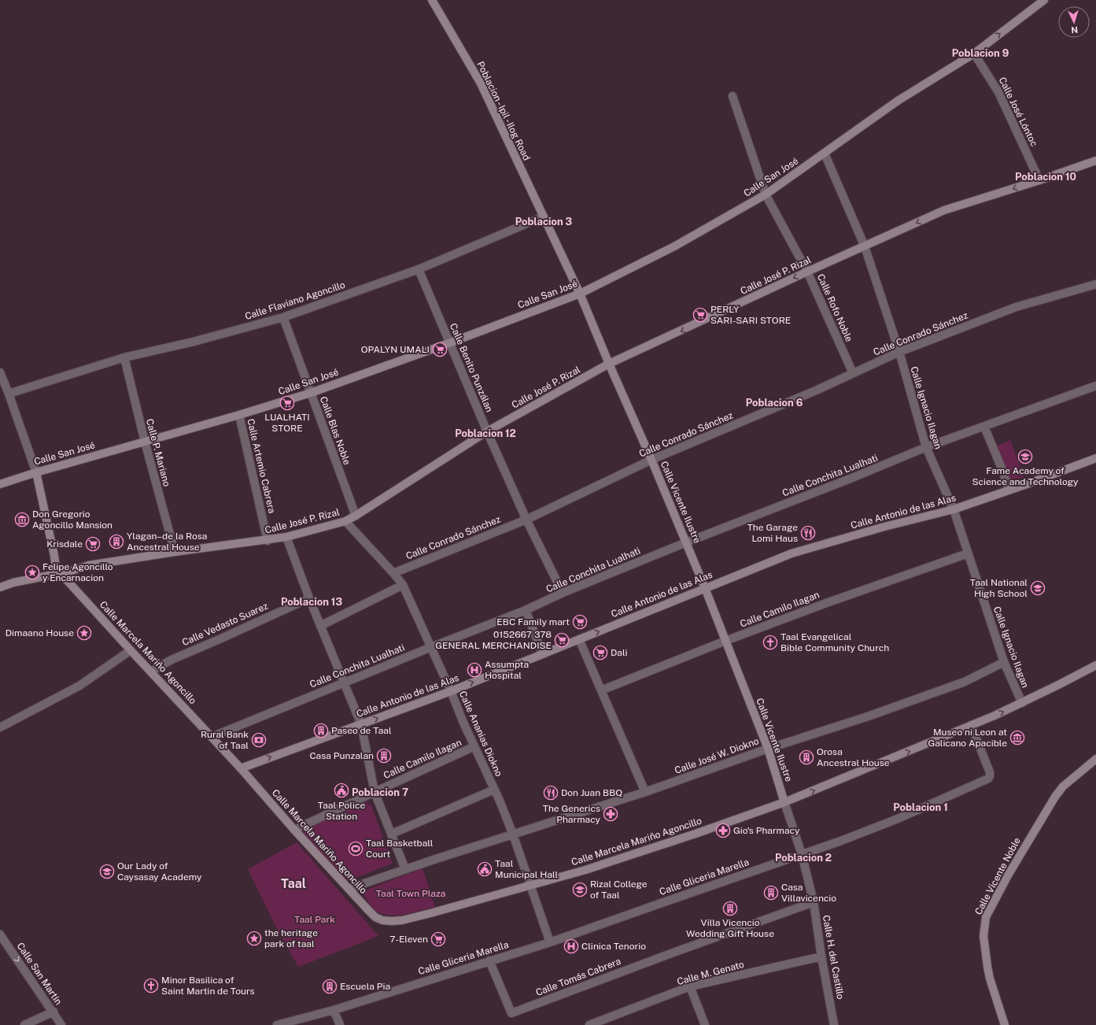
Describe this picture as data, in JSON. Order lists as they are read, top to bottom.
{
  "streets": {
    "street": [
      "Poblacion - Ipil - Ilog Road",
      "Calle José Lóntoc",
      "Calle San José",
      "Calle José P. Rizal",
      "Calle Flaviano Agoncillo",
      "Calle Rofo Noble",
      "Calle Conrado Sánchez",
      "Calle Benito Punzálan",
      "Calle Ignacio Ilagan",
      "Calle Blas Noble",
      "Calle P. Mariano",
      "Calle Artemio Cabrera",
      "Calle Conchita Lualhati",
      "Calle Vicente Ilustre",
      "Calle Antonio de las Alas",
      "Calle Camilo Ilagan",
      "Calle Vedasto Suarez",
      "Calle Marcela Mariño Agoncillo",
      "Calle Ananias Diokno",
      "Calle José W. Diokno",
      "Calle Vicente Noble",
      "Calle Gliceria Marella",
      "Calle H. del Castillo",
      "Calle M. Genato",
      "Calle San Martín",
      "Calle Tomás Cabrera"
    ]
  },
  "crossings": [
    ["Poblacion - Ipil - Ilog Road", "Calle Flaviano Agoncillo"],
    ["Poblacion - Ipil - Ilog Road", "Calle Vicente Ilustre"],
    ["Calle José Lóntoc", "Calle San José"],
    ["Calle José Lóntoc", "Calle José P. Rizal"],
    ["Calle San José", "Calle Rofo Noble"],
    ["Calle San José", "Calle Benito Punzálan"],
    ["Calle San José", "Calle Ignacio Ilagan"],
    ["Calle San José", "Calle Blas Noble"],
    ["Calle San José", "Calle P. Mariano"],
    ["Calle San José", "Calle Artemio Cabrera"],
    ["Calle San José", "Calle Vicente Ilustre"],
    ["Calle José P. Rizal", "Calle Rofo Noble"],
    ["Calle José P. Rizal", "Calle Benito Punzálan"],
    ["Calle José P. Rizal", "Calle Ignacio Ilagan"],
    ["Calle José P. Rizal", "Calle Blas Noble"],
    ["Calle José P. Rizal", "Calle P. Mariano"],
    ["Calle José P. Rizal", "Calle Artemio Cabrera"],
    ["Calle José P. Rizal", "Calle Vicente Ilustre"],
    ["Calle José P. Rizal", "Calle Marcela Mariño Agoncillo"],
    ["Calle José P. Rizal", "Calle Ananias Diokno"],
    ["Calle Flaviano Agoncillo", "Calle Benito Punzálan"],
    ["Calle Flaviano Agoncillo", "Calle Blas Noble"],
    ["Calle Flaviano Agoncillo", "Calle P. Mariano"],
    ["Calle Flaviano Agoncillo", "Calle Vicente Ilustre"],
    ["Calle Rofo Noble", "Calle Conrado Sánchez"],
    ["Calle Conrado Sánchez", "Calle Benito Punzálan"],
    ["Calle Conrado Sánchez", "Calle Ignacio Ilagan"],
    ["Calle Conrado Sánchez", "Calle Vicente Ilustre"],
    ["Calle Conrado Sánchez", "Calle Ananias Diokno"],
    ["Calle Benito Punzálan", "Calle Conchita Lualhati"],
    ["Calle Ignacio Ilagan", "Calle Conchita Lualhati"],
    ["Calle Ignacio Ilagan", "Calle Antonio de las Alas"],
    ["Calle Ignacio Ilagan", "Calle Camilo Ilagan"],
    ["Calle Ignacio Ilagan", "Calle Marcela Mariño Agoncillo"],
    ["Calle Ignacio Ilagan", "Calle José W. Diokno"],
    ["Calle Conchita Lualhati", "Calle Vicente Ilustre"],
    ["Calle Conchita Lualhati", "Calle Marcela Mariño Agoncillo"],
    ["Calle Conchita Lualhati", "Calle Ananias Diokno"],
    ["Calle Vicente Ilustre", "Calle Antonio de las Alas"],
    ["Calle Vicente Ilustre", "Calle Camilo Ilagan"],
    ["Calle Vicente Ilustre", "Calle Marcela Mariño Agoncillo"],
    ["Calle Vicente Ilustre", "Calle José W. Diokno"],
    ["Calle Vicente Ilustre", "Calle H. del Castillo"],
    ["Calle Antonio de las Alas", "Calle Marcela Mariño Agoncillo"],
    ["Calle Antonio de las Alas", "Calle Ananias Diokno"],
    ["Calle Camilo Ilagan", "Calle Marcela Mariño Agoncillo"],
    ["Calle Camilo Ilagan", "Calle Ananias Diokno"],
    ["Calle Vedasto Suarez", "Calle Marcela Mariño Agoncillo"],
    ["Calle Marcela Mariño Agoncillo", "Calle Ananias Diokno"],
    ["Calle Marcela Mariño Agoncillo", "Calle José W. Diokno"],
    ["Calle Marcela Mariño Agoncillo", "Calle Gliceria Marella"],
    ["Calle Marcela Mariño Agoncillo", "Calle H. del Castillo"],
    ["Calle Ananias Diokno", "Calle José W. Diokno"],
    ["Calle Ananias Diokno", "Calle Gliceria Marella"],
    ["Calle Gliceria Marella", "Calle H. del Castillo"],
    ["Calle Gliceria Marella", "Calle Tomás Cabrera"],
    ["Calle H. del Castillo", "Calle M. Genato"],
    ["Calle H. del Castillo", "Calle Tomás Cabrera"]
  ],
  "one_way": ["Calle Antonio de las Alas", "Calle San Martín"],
  "districts": [
    "Poblacion 9",
    "Poblacion 10",
    "Poblacion 3",
    "Poblacion 6",
    "Poblacion 12",
    "Poblacion 13",
    "Poblacion 7",
    "Poblacion 1",
    "Poblacion 2",
    "Taal"
  ],
  "parks": ["Taal Town Plaza", "Taal Park"],
  "places": {
    "supermarket": [
      "PERLY SARI-SARI STORE",
      "OPALYN UMALI",
      "LUALHATI STORE",
      "Krisdale",
      "EBC Family mart",
      "0152667 378 GENERAL MERCHANDISE",
      "Dali",
      "7-Eleven"
    ],
    "school or university": [
      "Fame Academy of Science and Technology",
      "Taal National High School",
      "Our Lady of Caysasay Academy",
      "Rizal College of Taal"
    ],
    "museum": ["Don Gregorio Agoncillo Mansion", "Museo ni Leon at Galicano Apacible"],
    "restaurant": ["The Garage Lomi Haus", "Don Juan BBQ"],
    "building": [
      "Ylagan–de la Rosa Ancestral House",
      "Paseo de Taal",
      "Casa Punzalan",
      "Orosa Ancestral House",
      "Casa Villavicencio",
      "Villa Vicencio Wedding Gift House",
      "Escuela Pia"
    ],
    "place": ["Felipe Agoncillo y Encarnacion", "Dimaano House", "the heritage park of taal"],
    "church": ["Taal Evangelical Bible Community Church", "Minor Basilica of Saint Martin de Tours"],
    "hospital": ["Assumpta Hospital", "Clinica Tenorio"],
    "bank": ["Rural Bank of Taal"],
    "public building": ["Taal Police Station", "Taal Municipal Hall"],
    "pharmacy": ["The Generics Pharmacy", "Gio's Pharmacy"],
    "sports": ["Taal Basketball Court"]
  },
  "north": "bottom"
}
